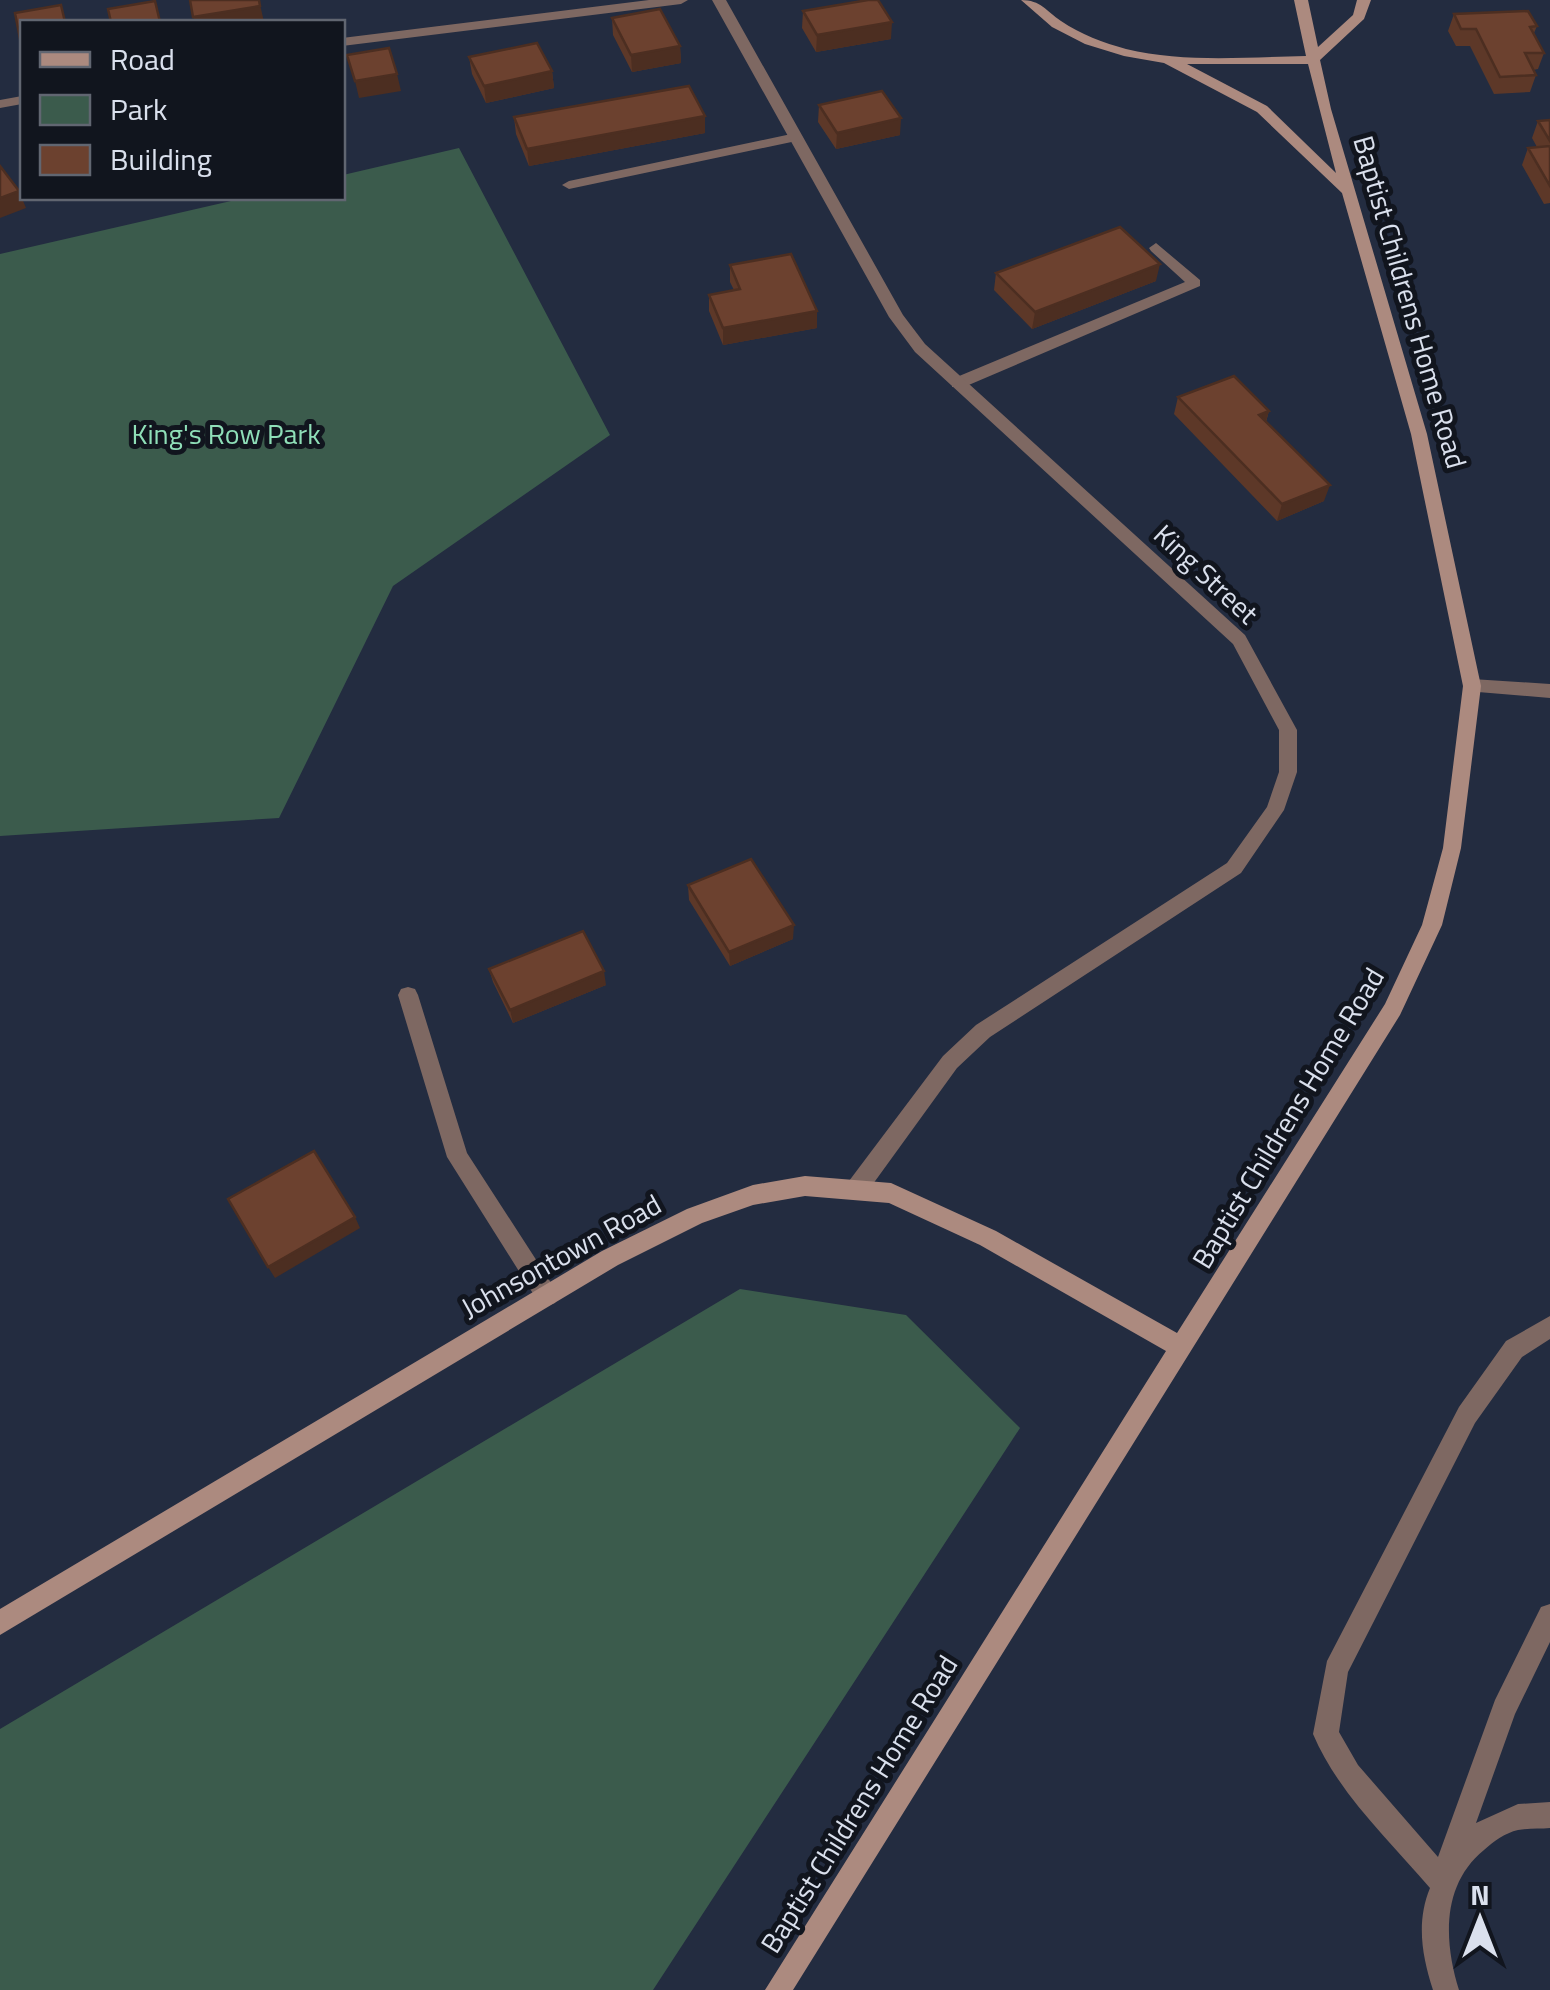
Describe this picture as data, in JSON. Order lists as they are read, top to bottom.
{
  "streets": {
    "street": ["Baptist Childrens Home Road", "King Street", "Johnsontown Road"]
  },
  "crossings": [
    ["Baptist Childrens Home Road", "Johnsontown Road"],
    ["King Street", "Johnsontown Road"]
  ],
  "parks": ["King's Row Park"],
  "legend": ["Road", "Park", "Building"],
  "north": "top"
}
